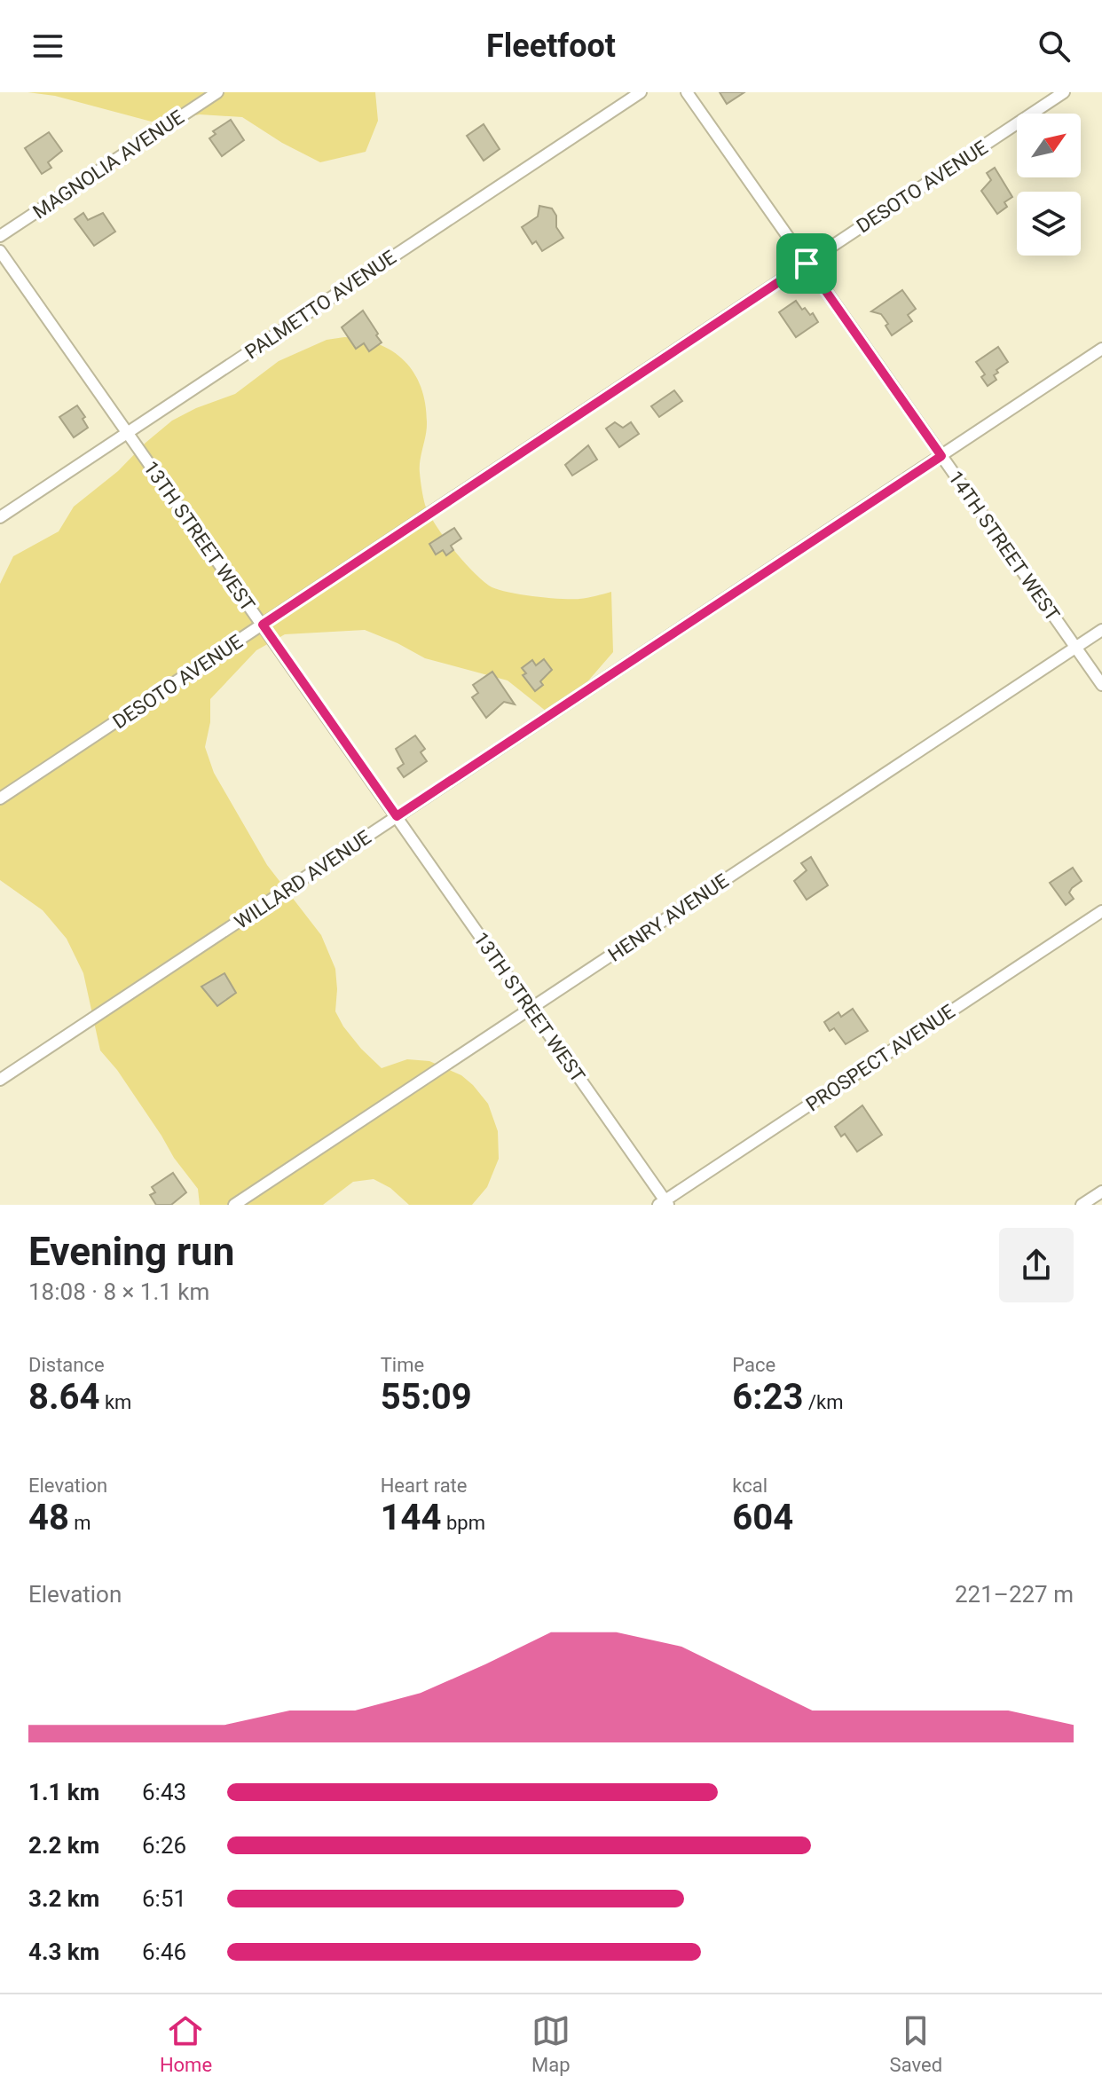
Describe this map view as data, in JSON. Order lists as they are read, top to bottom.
{
  "streets": {
    "street": [
      "MAGNOLIA AVENUE",
      "DESOTO AVENUE",
      "PALMETTO AVENUE",
      "13TH STREET WEST",
      "14TH STREET WEST",
      "WILLARD AVENUE",
      "HENRY AVENUE",
      "PROSPECT AVENUE"
    ]
  },
  "crossings": [
    ["DESOTO AVENUE", "13TH STREET WEST"],
    ["DESOTO AVENUE", "14TH STREET WEST"],
    ["PALMETTO AVENUE", "13TH STREET WEST"],
    ["13TH STREET WEST", "WILLARD AVENUE"],
    ["13TH STREET WEST", "HENRY AVENUE"],
    ["13TH STREET WEST", "PROSPECT AVENUE"],
    ["14TH STREET WEST", "WILLARD AVENUE"],
    ["14TH STREET WEST", "HENRY AVENUE"]
  ],
  "north": "top right",
  "page": {
    "header": "Fleetfoot",
    "heading": ["Evening run", "18:08 · 8 × 1.1 km"],
    "stats": [
      ["Distance", "8.64 km"],
      ["Time", "55:09"],
      ["Pace", "6:23 /km"],
      ["Elevation", "48 m"],
      ["Heart rate", "144 bpm"],
      ["kcal", "604"]
    ],
    "chart": ["Elevation", "221–227 m"],
    "list": [
      {
        "name": "1.1 km",
        "note": "6:43"
      },
      {
        "name": "2.2 km",
        "note": "6:26"
      },
      {
        "name": "3.2 km",
        "note": "6:51"
      },
      {
        "name": "4.3 km",
        "note": "6:46"
      }
    ],
    "tabs": ["Home", "Map", "Saved"]
  }
}
